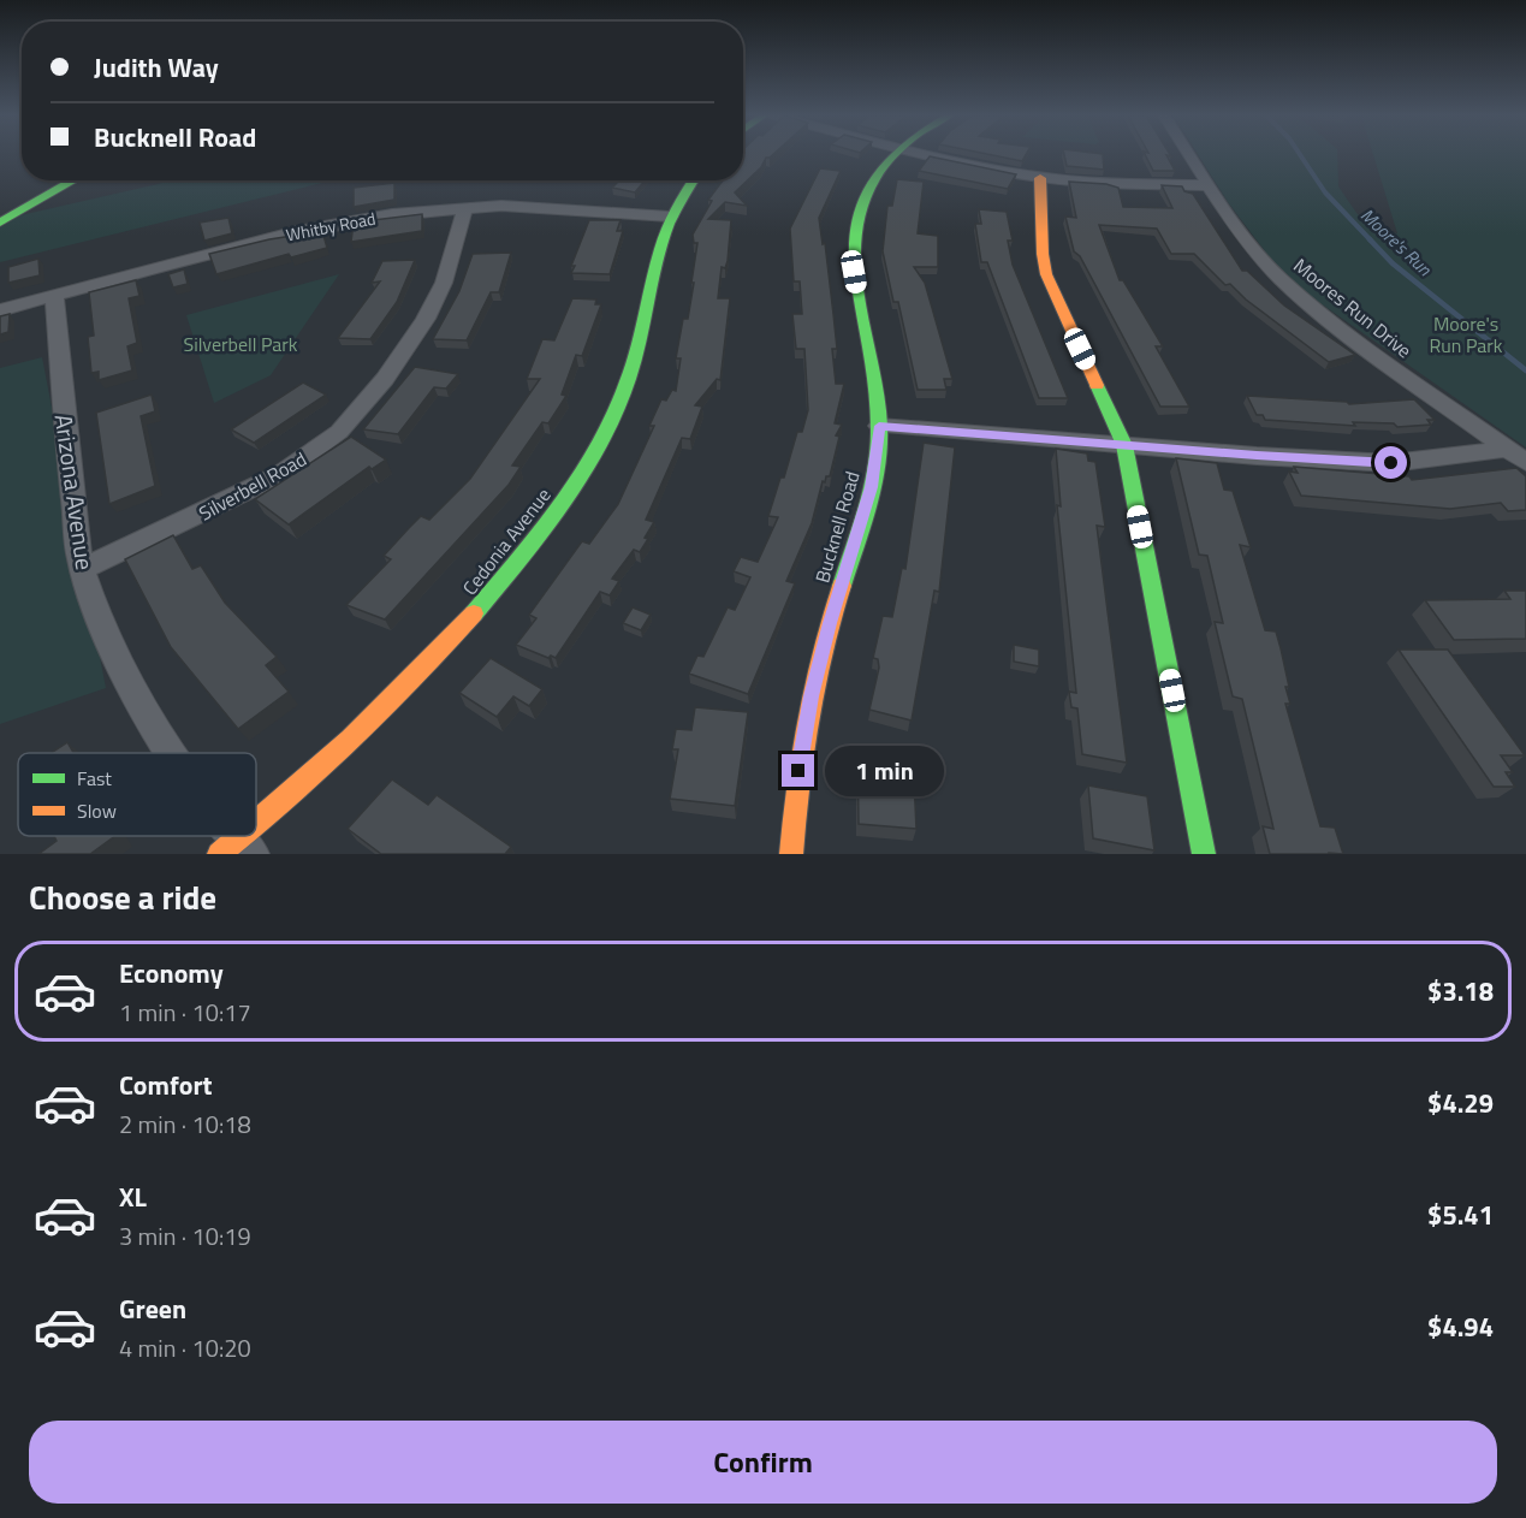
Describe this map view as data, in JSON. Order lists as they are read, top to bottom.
{
  "streets": {
    "street": [
      "Whitby Road",
      "Moores Run Drive",
      "Silverbell Road",
      "Arizona Avenue",
      "Bucknell Road",
      "Cedonia Avenue"
    ]
  },
  "crossings": [
    ["Whitby Road", "Silverbell Road"],
    ["Whitby Road", "Arizona Avenue"],
    ["Whitby Road", "Cedonia Avenue"],
    ["Silverbell Road", "Arizona Avenue"]
  ],
  "water": ["Moore's Run"],
  "parks": ["Moore's Run Park", "Silverbell Park"],
  "legend": ["Fast", "Slow"],
  "page": {
    "banner": ["Judith Way", "Bucknell Road"],
    "bubble": "1 min",
    "heading": "Choose a ride",
    "list": [
      {
        "name": "Economy",
        "note": "1 min · 10:17",
        "value": "$3.18"
      },
      {
        "name": "Comfort",
        "note": "2 min · 10:18",
        "value": "$4.29"
      },
      {
        "name": "XL",
        "note": "3 min · 10:19",
        "value": "$5.41"
      },
      {
        "name": "Green",
        "note": "4 min · 10:20",
        "value": "$4.94"
      }
    ],
    "buttons": "Confirm"
  }
}
